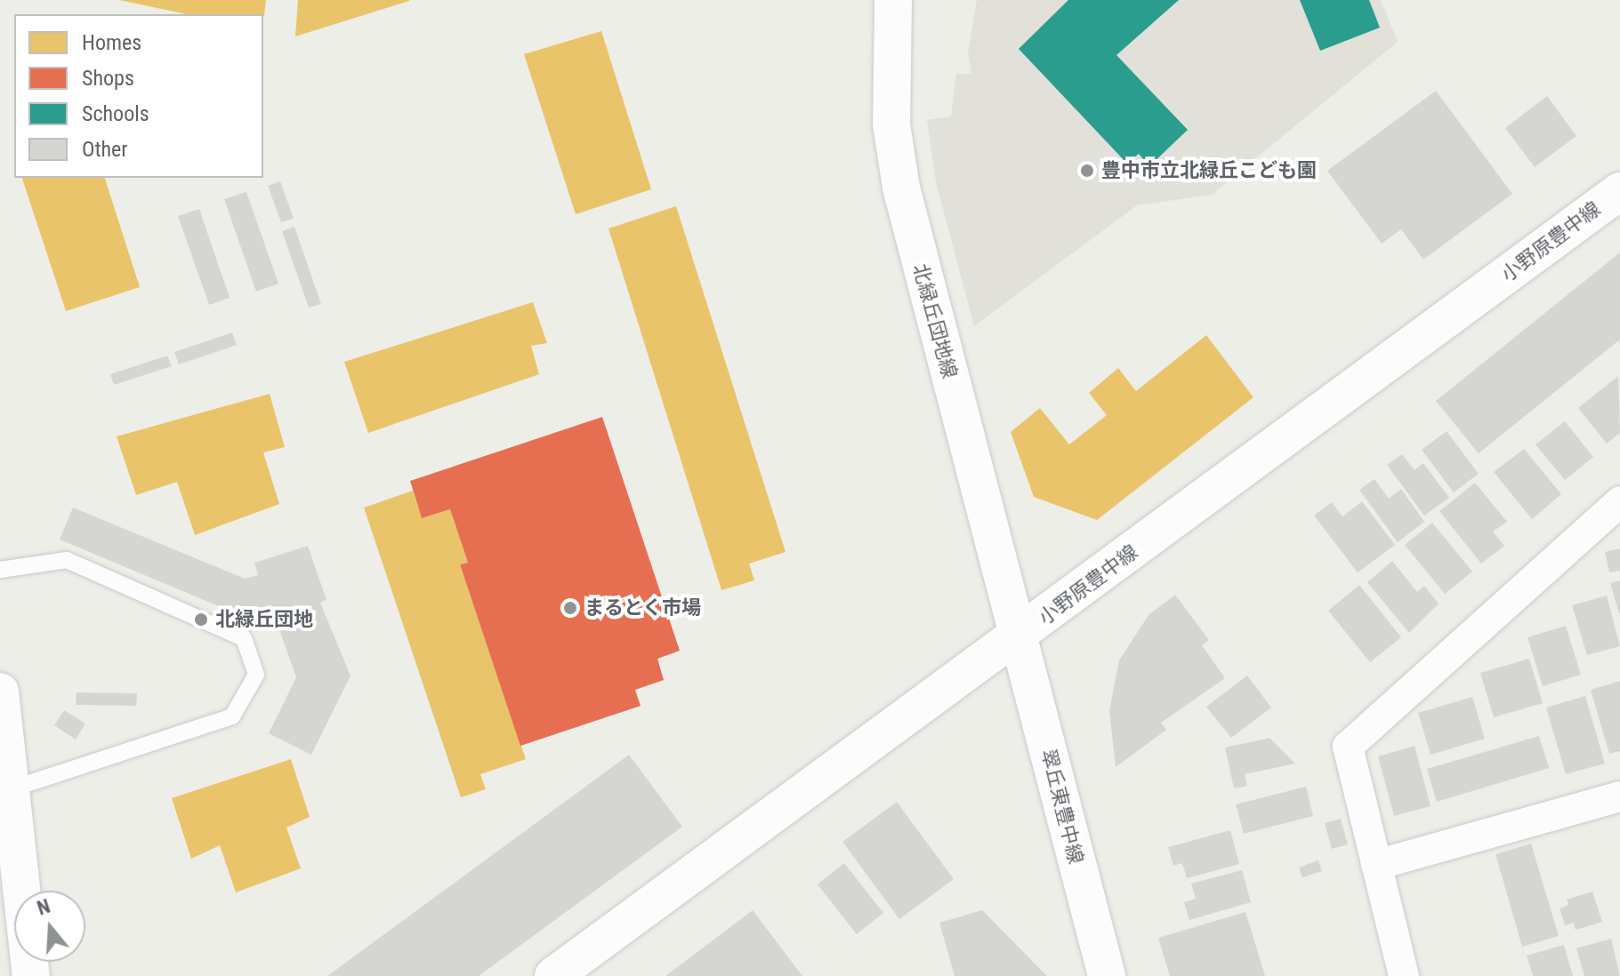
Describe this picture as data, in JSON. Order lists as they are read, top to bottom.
{
  "streets": {
    "street": ["小野原豊中線", "北緑丘団地線", "翠丘東豊中線"]
  },
  "crossings": [
    ["小野原豊中線", "北緑丘団地線"],
    ["小野原豊中線", "翠丘東豊中線"],
    ["北緑丘団地線", "翠丘東豊中線"]
  ],
  "places": ["豊中市立北緑丘こども園", "まるとく市場", "北緑丘団地"],
  "legend": [
    "Homes",
    "Shops",
    "Schools",
    "Other"
  ],
  "north": "top"
}
